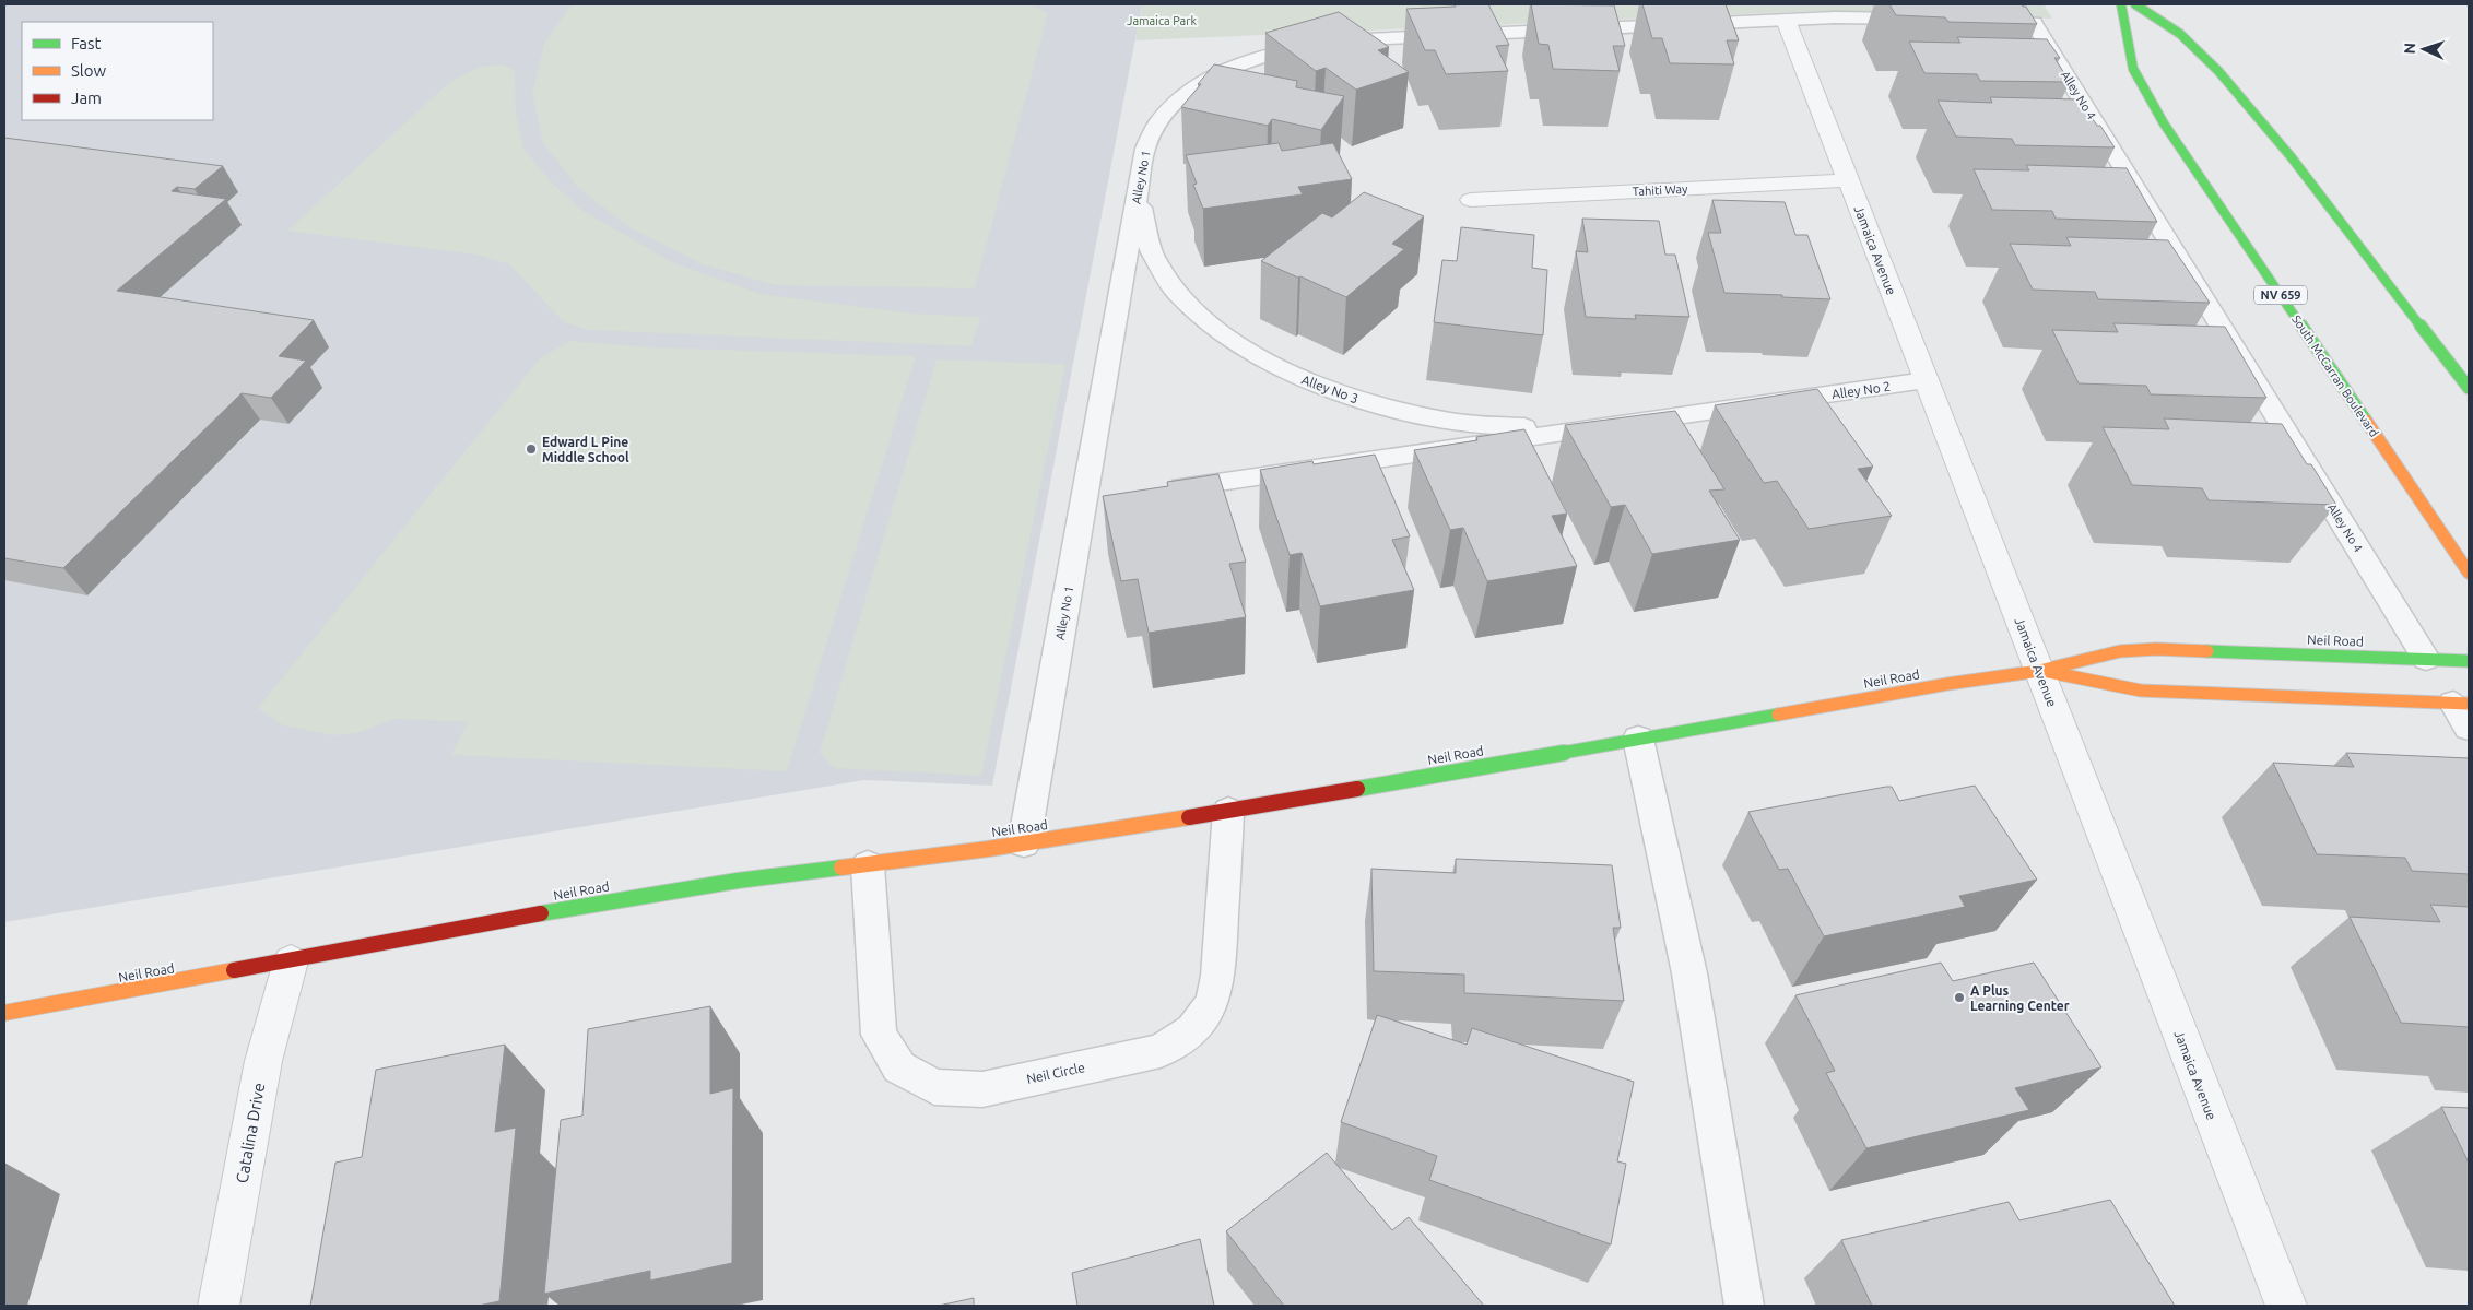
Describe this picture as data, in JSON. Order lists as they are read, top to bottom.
{
  "streets": {
    "street": [
      "Tahiti Way",
      "Jamaica Avenue",
      "NV 659",
      "South McCarran Boulevard",
      "Neil Road",
      "Catalina Drive"
    ],
    "lane": [
      "Alley No 4",
      "Alley No 1",
      "Alley No 3",
      "Alley No 2",
      "Neil Circle"
    ]
  },
  "crossings": [
    ["Alley No 4", "Neil Road"],
    ["Alley No 1", "Jamaica Avenue"],
    ["Alley No 1", "Alley No 3"],
    ["Alley No 1", "Neil Road"],
    ["Tahiti Way", "Jamaica Avenue"],
    ["Jamaica Avenue", "Alley No 2"],
    ["Jamaica Avenue", "Neil Road"],
    ["Alley No 3", "Alley No 2"],
    ["Neil Road", "Neil Circle"],
    ["Neil Road", "Catalina Drive"]
  ],
  "parks": ["Jamaica Park"],
  "places": ["Edward L Pine Middle School", "A Plus Learning Center"],
  "legend": ["Fast", "Slow", "Jam"],
  "north": "left"
}
